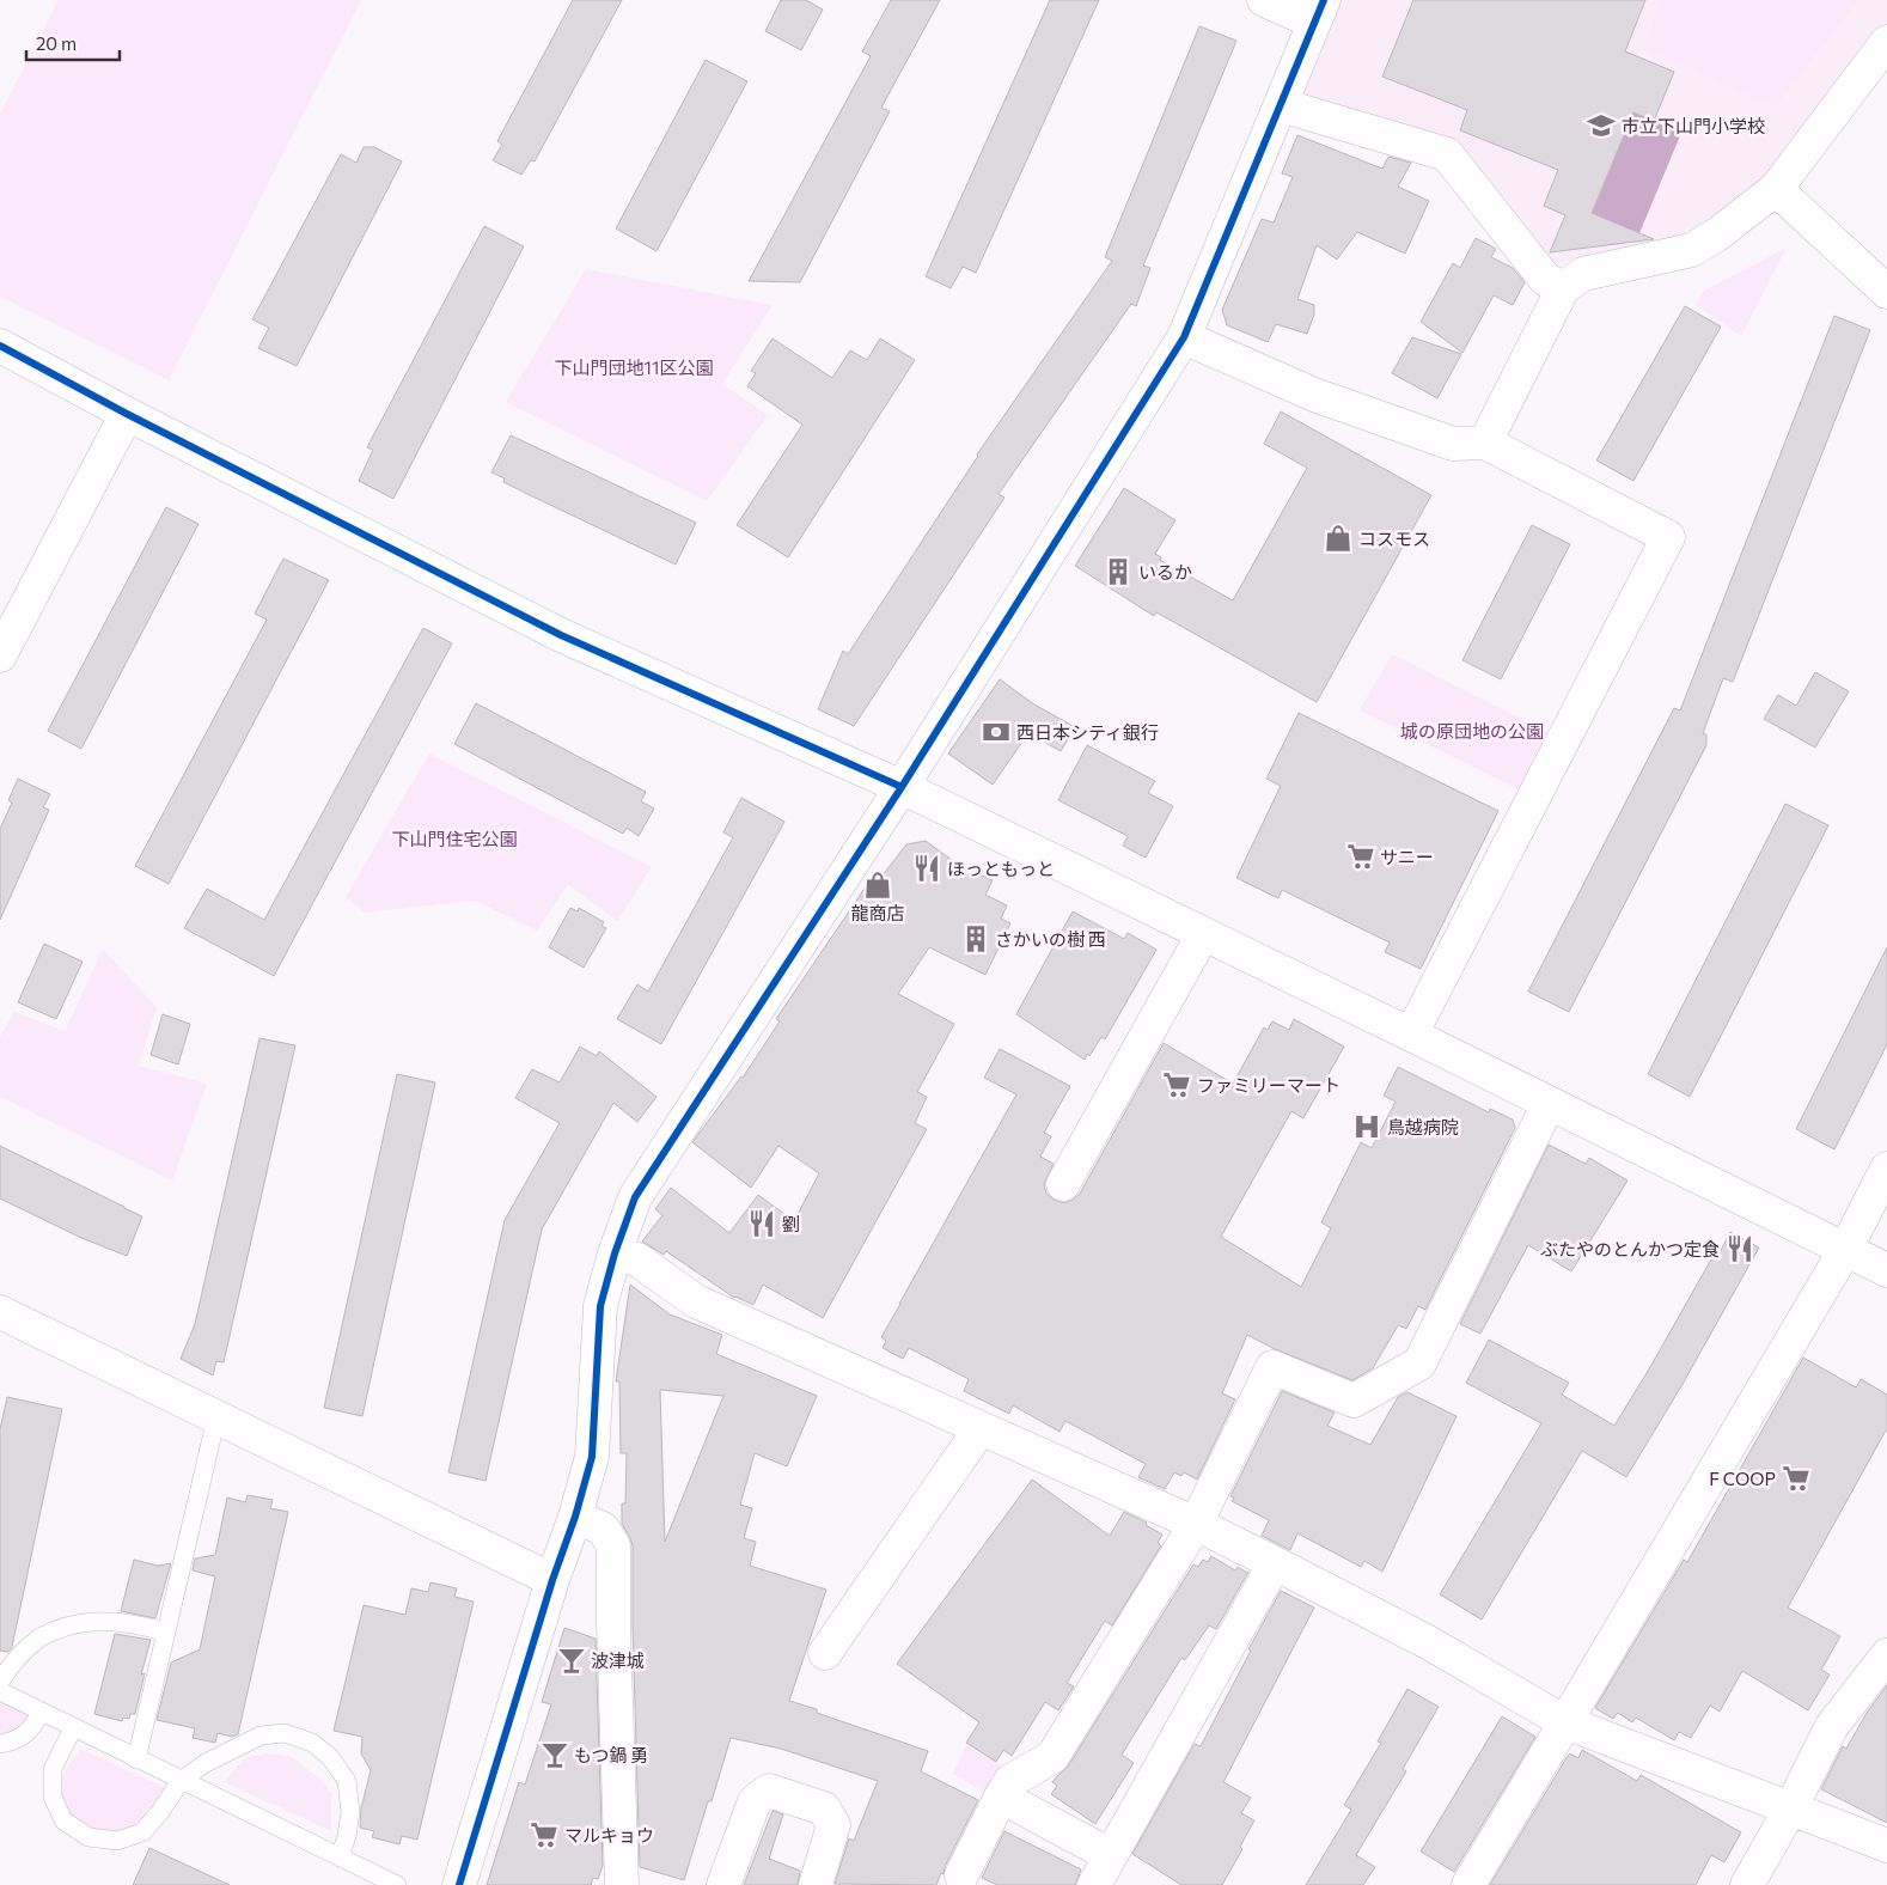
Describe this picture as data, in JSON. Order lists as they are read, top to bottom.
{
  "parks": ["下山門団地11区公園", "城の原団地の公園", "下山門住宅公園"],
  "places": {
    "school or university": ["市立下山門小学校"],
    "shop": ["コスモス", "龍商店"],
    "building": ["いるか", "さかいの樹 西"],
    "bank": ["西日本シティ銀行"],
    "supermarket": [
      "サニー",
      "ファミリーマート",
      "F COOP",
      "マルキョウ"
    ],
    "restaurant": ["ほっともっと", "劉", "ぶたやのとんかつ定食"],
    "hospital": ["鳥越病院"],
    "bar": ["波津城", "もつ鍋 勇"]
  },
  "scale_bar": "20 m"
}
